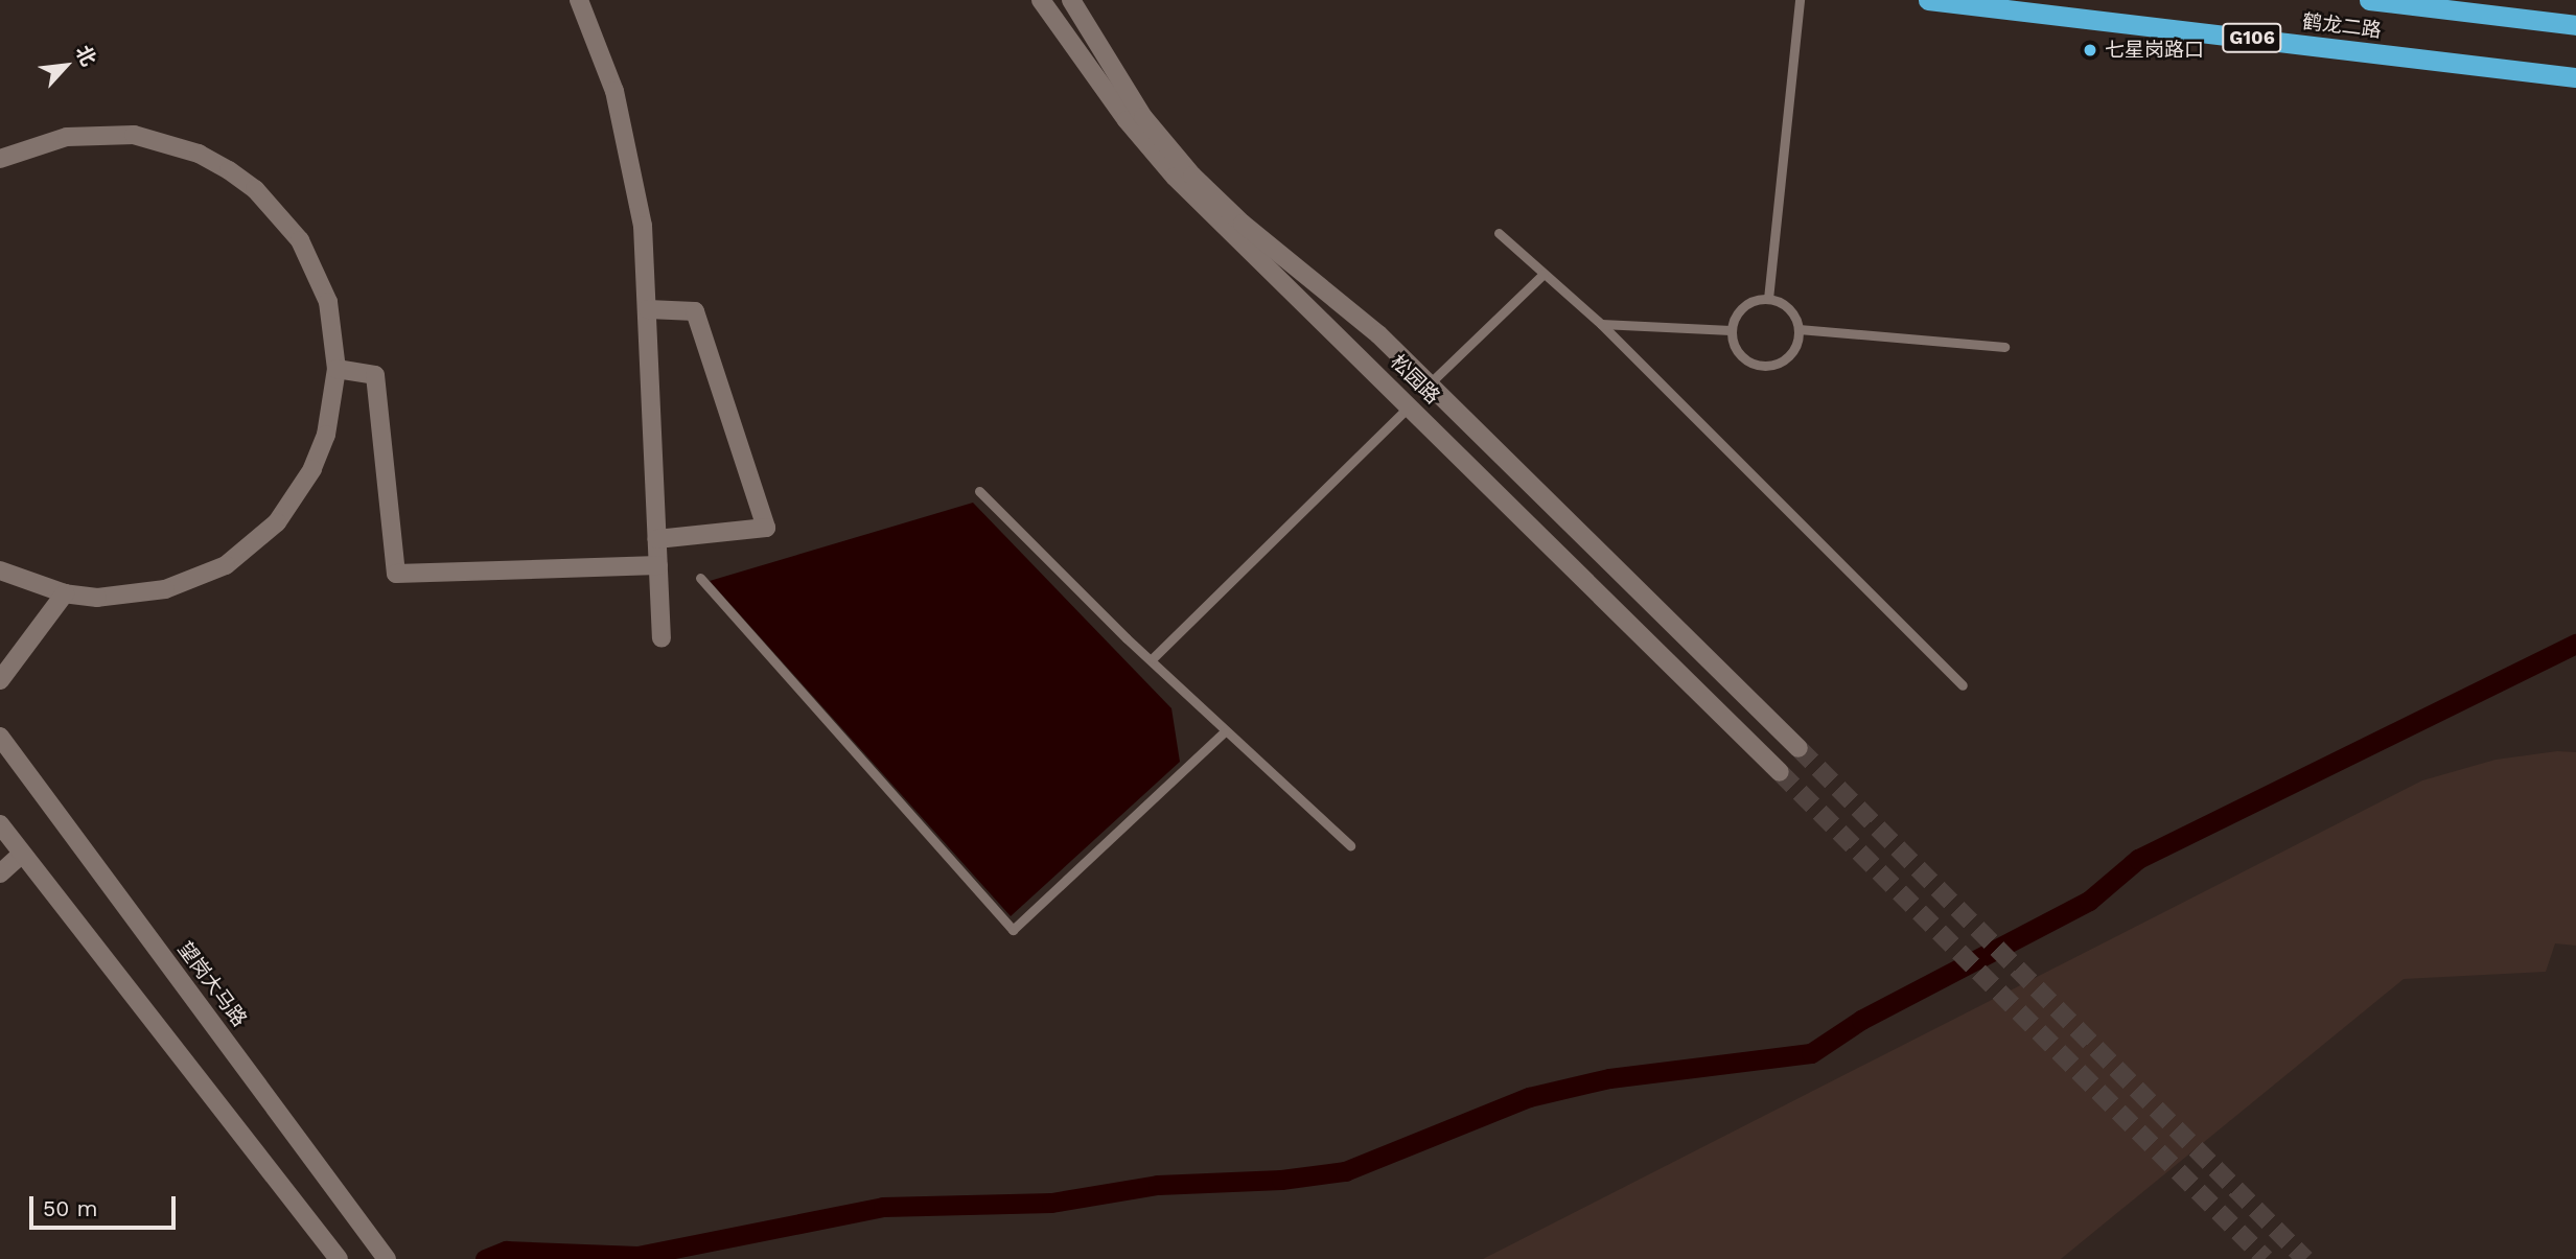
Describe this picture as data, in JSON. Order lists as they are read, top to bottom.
{
  "streets": {
    "highway": ["鹤龙二路", "G106"],
    "street": ["松园路", "望岗大马路"]
  },
  "places": ["七星岗路口"],
  "scale_bar": "50 m",
  "north": "top right"
}
